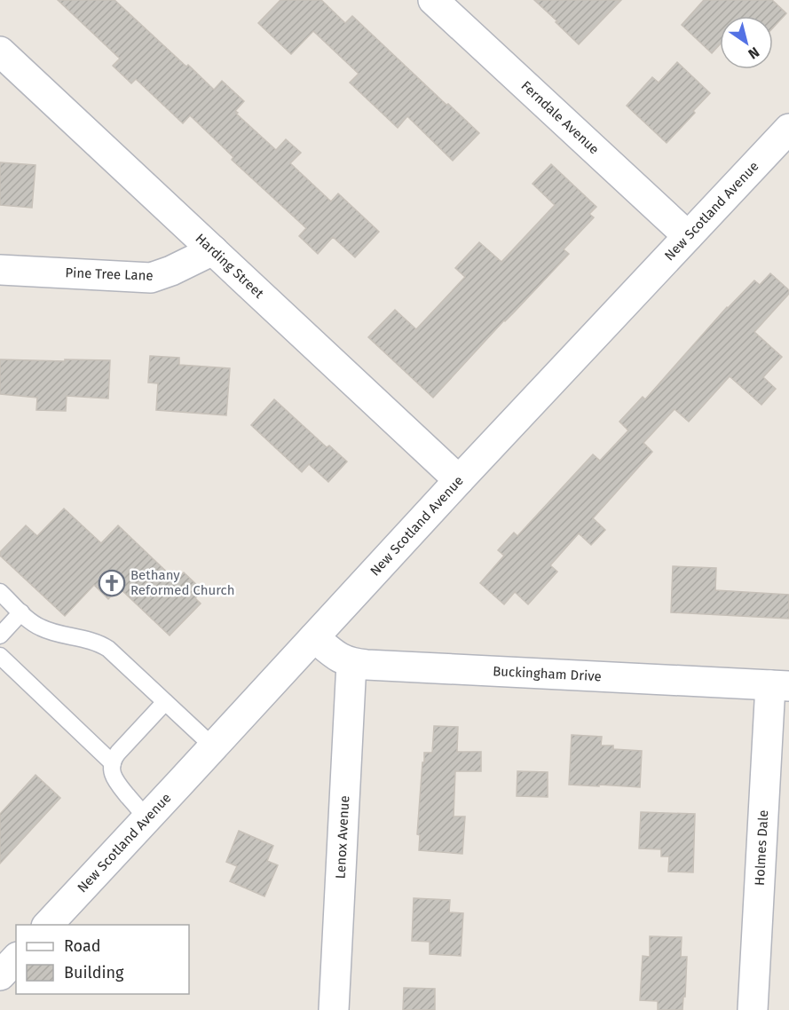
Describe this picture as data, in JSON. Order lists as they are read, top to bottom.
{
  "streets": {
    "street": [
      "Ferndale Avenue",
      "New Scotland Avenue",
      "Harding Street",
      "Pine Tree Lane",
      "Buckingham Drive",
      "Lenox Avenue",
      "Holmes Dale"
    ]
  },
  "crossings": [
    ["Ferndale Avenue", "New Scotland Avenue"],
    ["New Scotland Avenue", "Harding Street"],
    ["New Scotland Avenue", "Buckingham Drive"],
    ["Harding Street", "Pine Tree Lane"],
    ["Buckingham Drive", "Lenox Avenue"],
    ["Buckingham Drive", "Holmes Dale"]
  ],
  "places": {
    "church": ["Bethany Reformed Church"]
  },
  "legend": ["Road", "Building"],
  "north": "bottom right"
}
